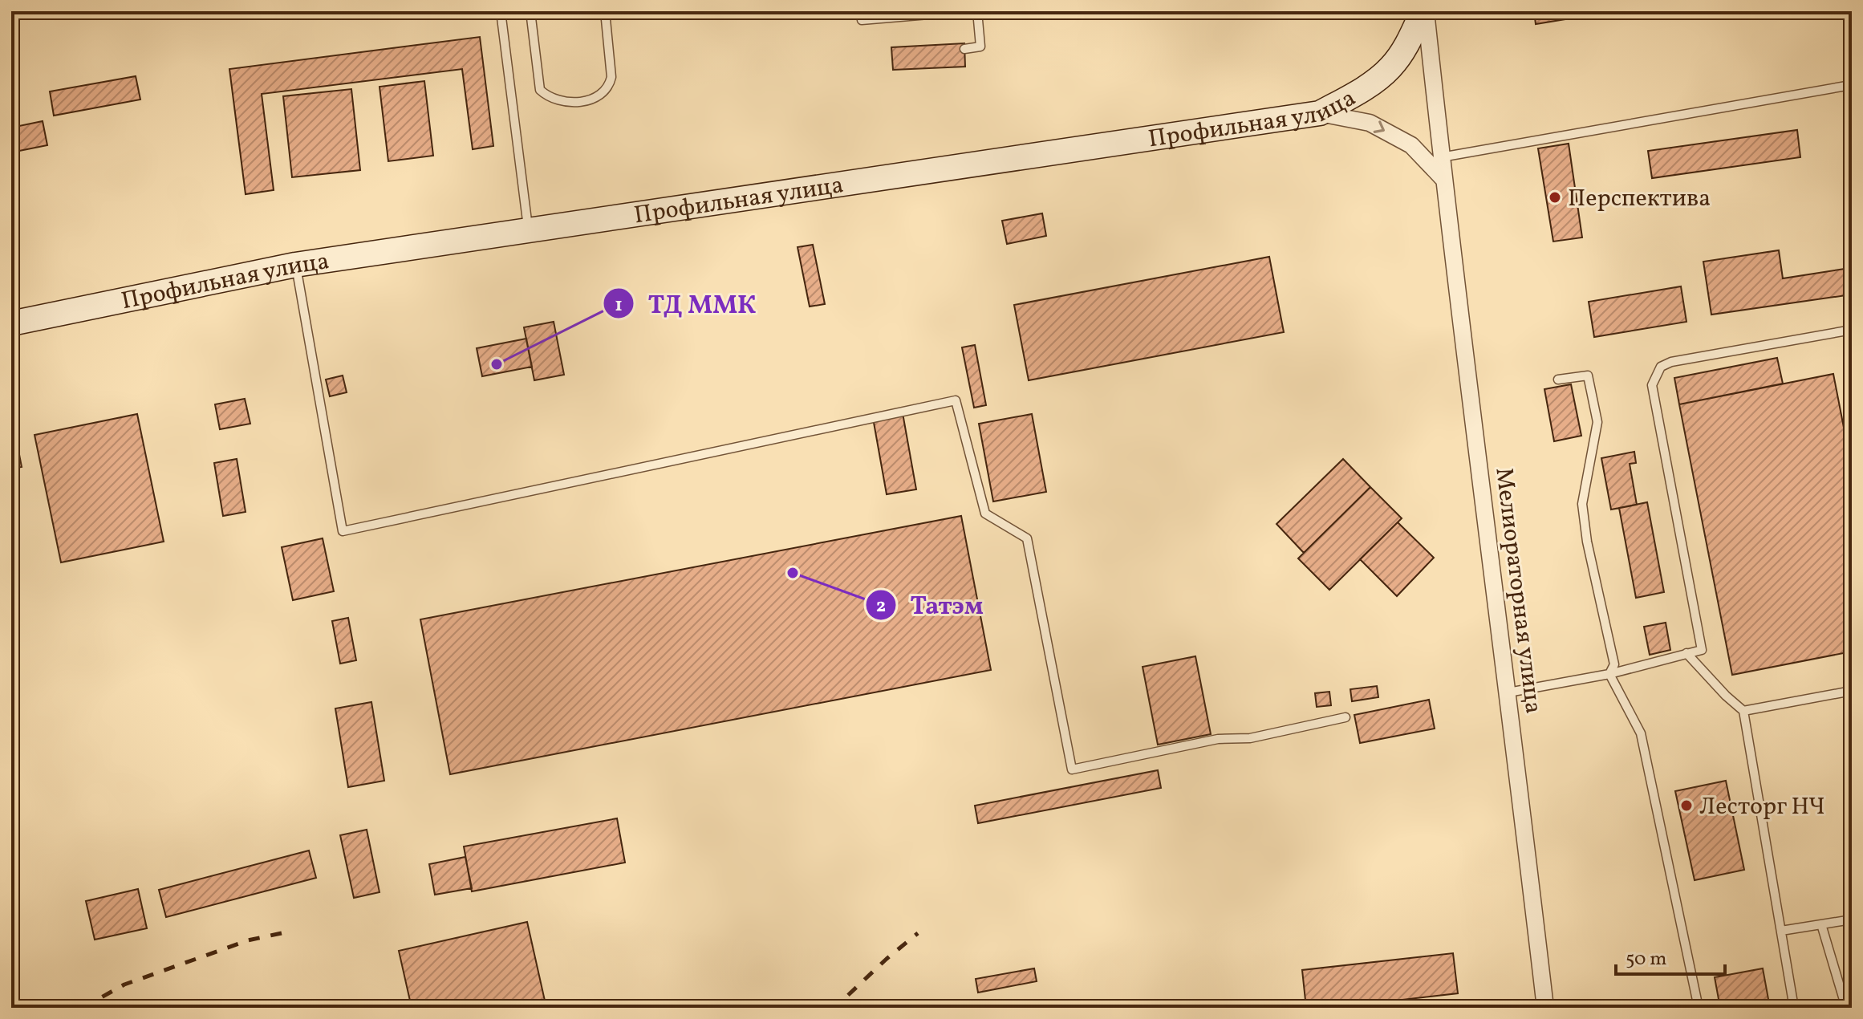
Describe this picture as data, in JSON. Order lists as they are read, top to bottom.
{
  "streets": {
    "street": ["Профильная улица", "Мелиораторная улица"]
  },
  "crossings": [
    ["Профильная улица", "Мелиораторная улица"]
  ],
  "places": [
    "Перспектива",
    "ТД ММК",
    "Татэм",
    "Лесторг НЧ"
  ],
  "scale_bar": "50 m"
}
